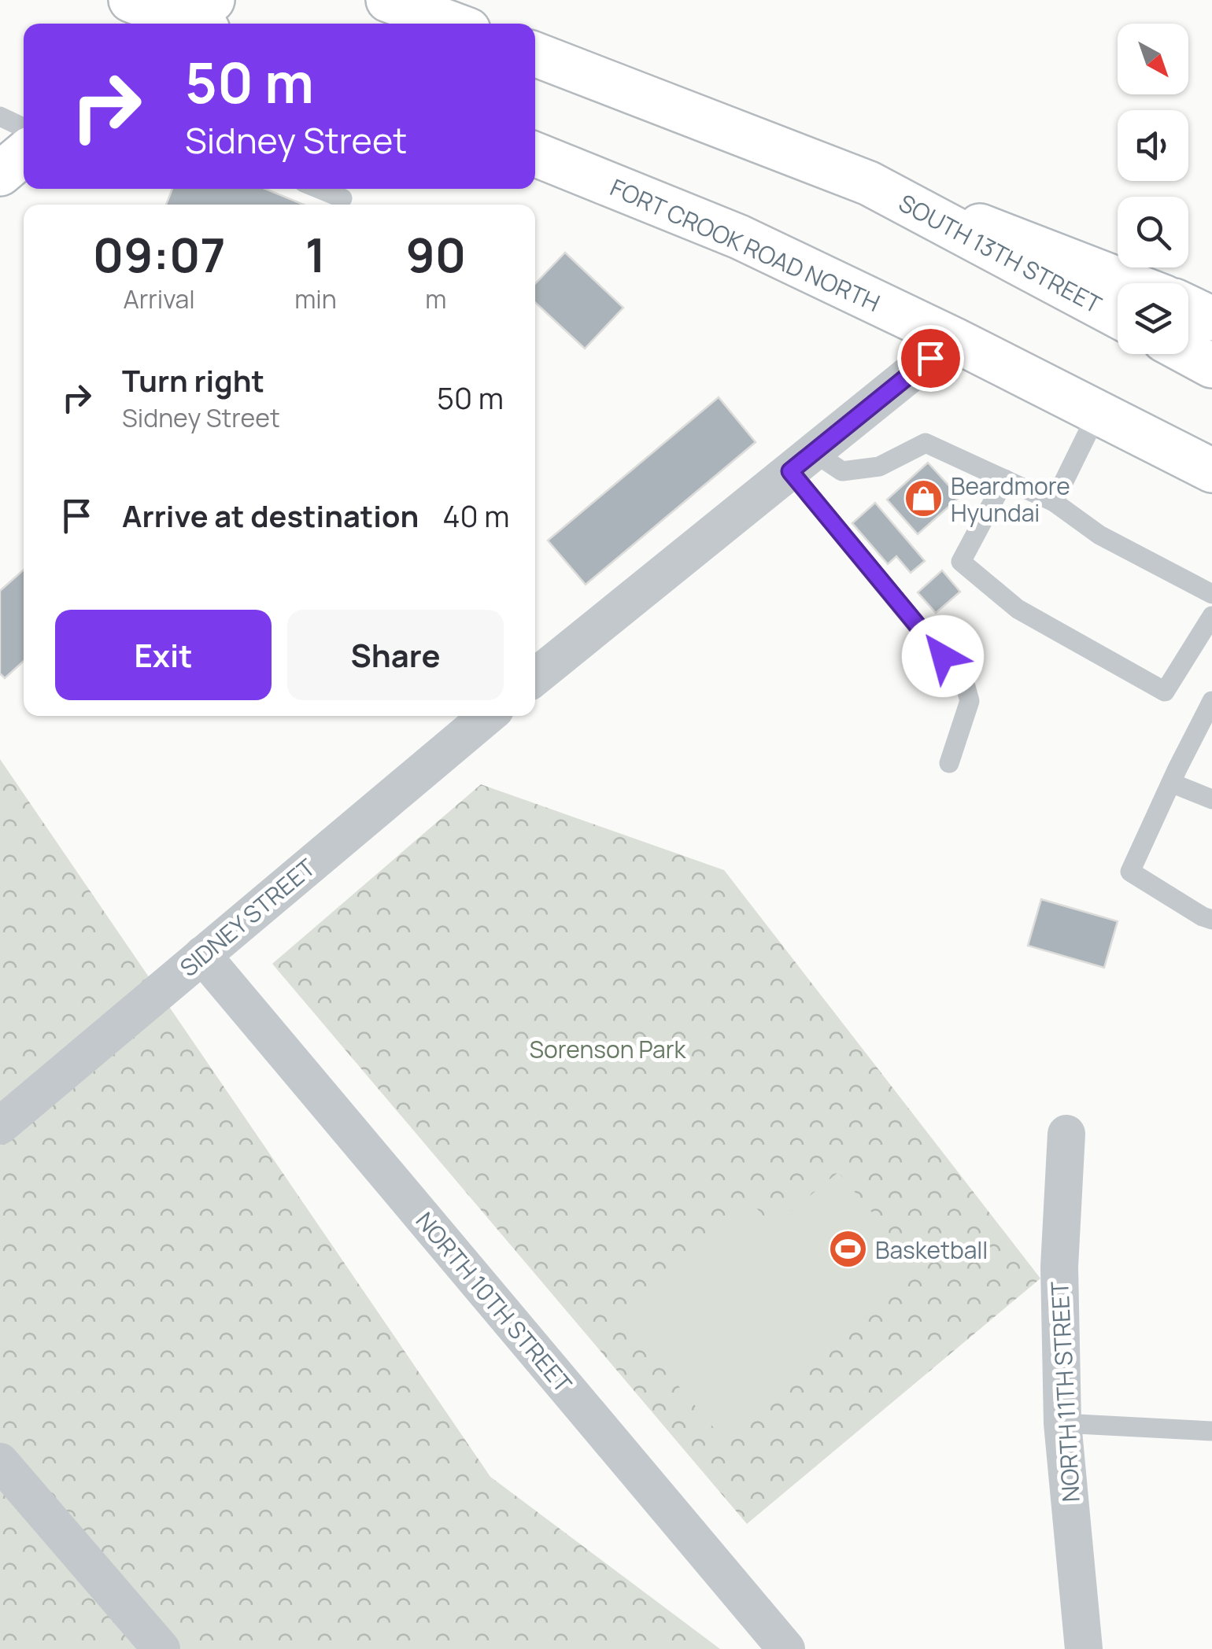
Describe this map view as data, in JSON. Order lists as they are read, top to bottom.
{
  "streets": {
    "main road": ["FORT CROOK ROAD NORTH", "SOUTH 13TH STREET"],
    "street": ["SIDNEY STREET", "NORTH 10TH STREET", "NORTH 11TH STREET"]
  },
  "crossings": [
    ["SIDNEY STREET", "NORTH 10TH STREET"]
  ],
  "parks": ["Sorenson Park"],
  "places": {
    "shop": ["Beardmore Hyundai"],
    "sports": ["Basketball"]
  },
  "north": "bottom right",
  "page": {
    "turn": ["50 m", "Sidney Street"],
    "eta": [
      "09:07",
      "Arrival",
      "1",
      "min",
      "90",
      "m"
    ],
    "list": [
      {
        "name": "Turn right",
        "note": "Sidney Street",
        "value": "50 m"
      },
      {
        "name": "Arrive at destination",
        "value": "40 m"
      }
    ],
    "buttons": ["Exit", "Share"]
  }
}
